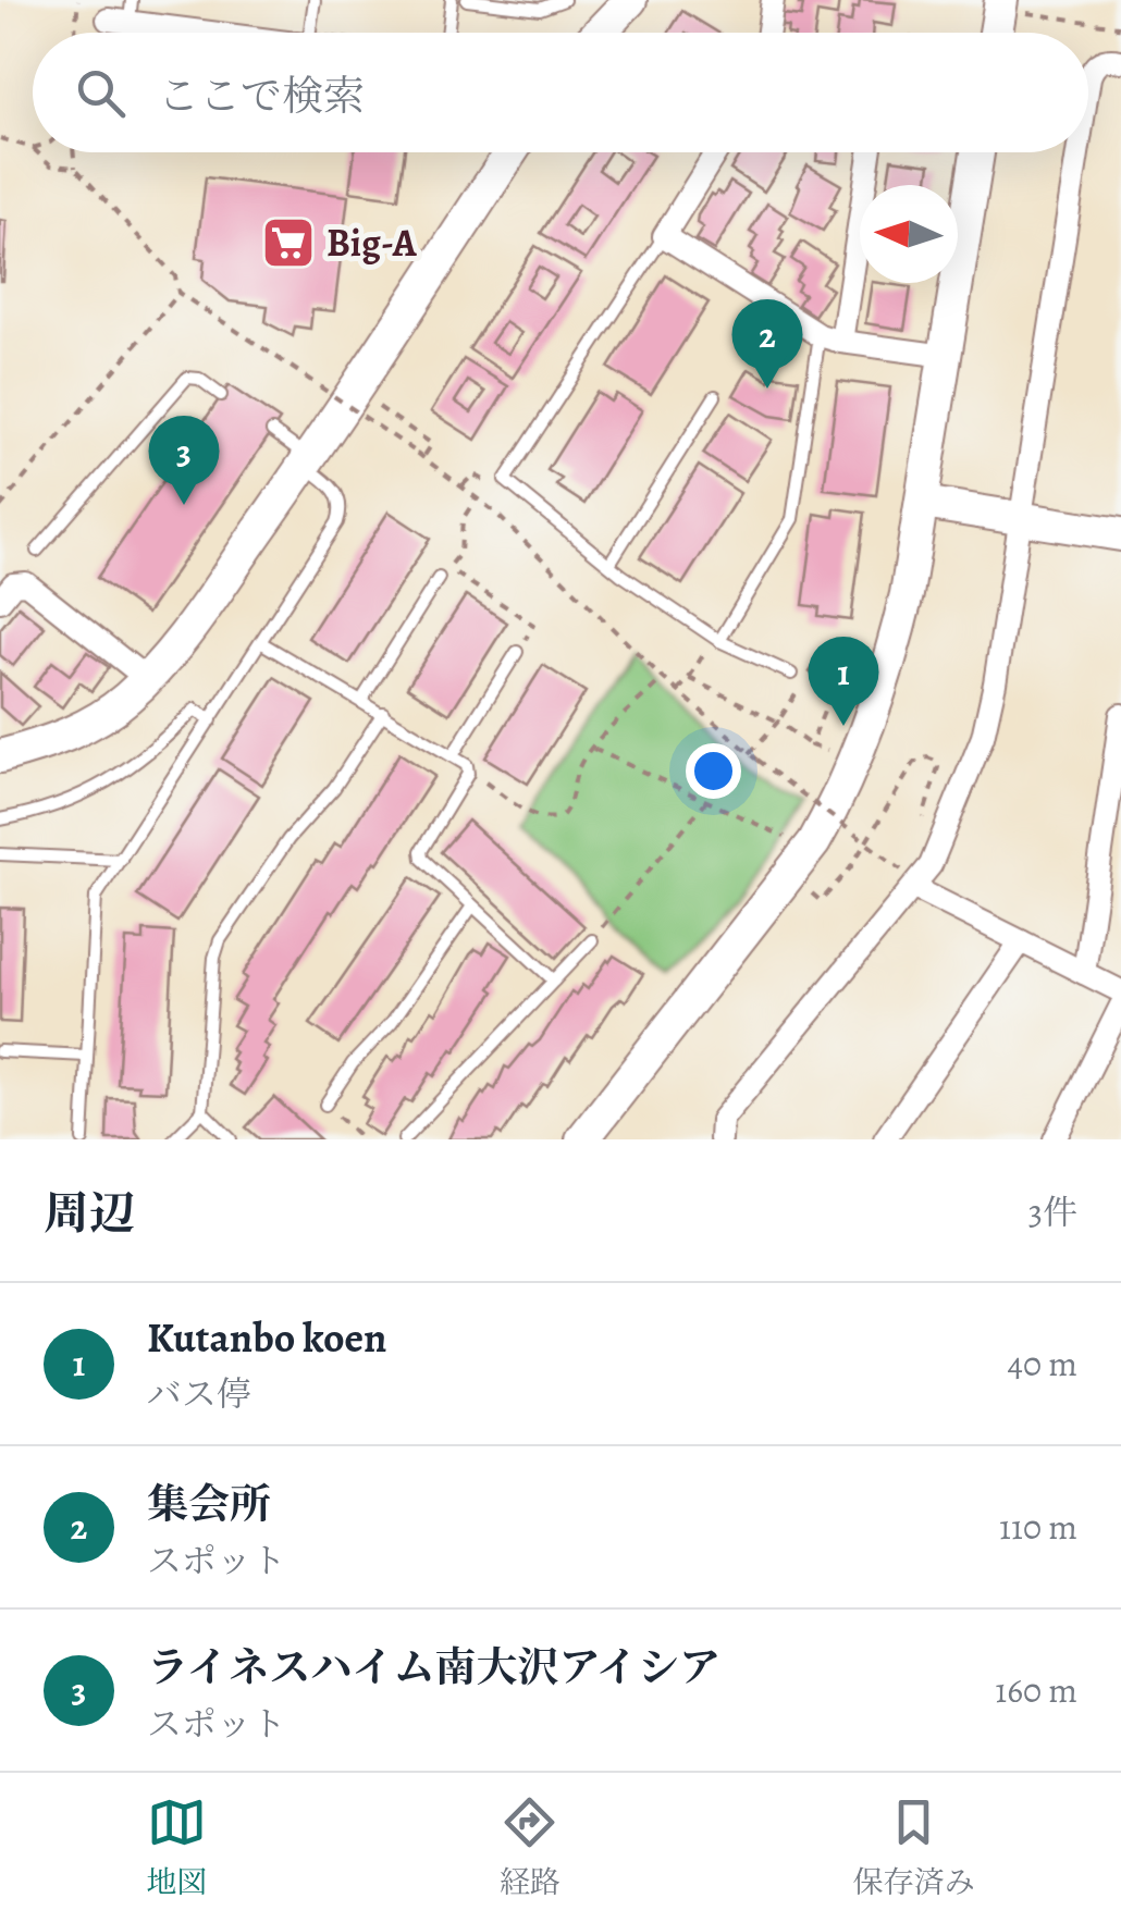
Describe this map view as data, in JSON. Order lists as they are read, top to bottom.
{
  "places": {
    "supermarket": ["Big-A"]
  },
  "north": "left",
  "page": {
    "search": "ここで検索",
    "pins": ["2", "3", "1"],
    "heading": ["周辺", "3件"],
    "list": [
      {
        "mark": "1",
        "name": "Kutanbo koen",
        "note": "バス停",
        "value": "40 m"
      },
      {
        "mark": "2",
        "name": "集会所",
        "note": "スポット",
        "value": "110 m"
      },
      {
        "mark": "3",
        "name": "ライネスハイム南大沢アイシア",
        "note": "スポット",
        "value": "160 m"
      }
    ],
    "nav": ["地図", "経路", "保存済み"]
  }
}
